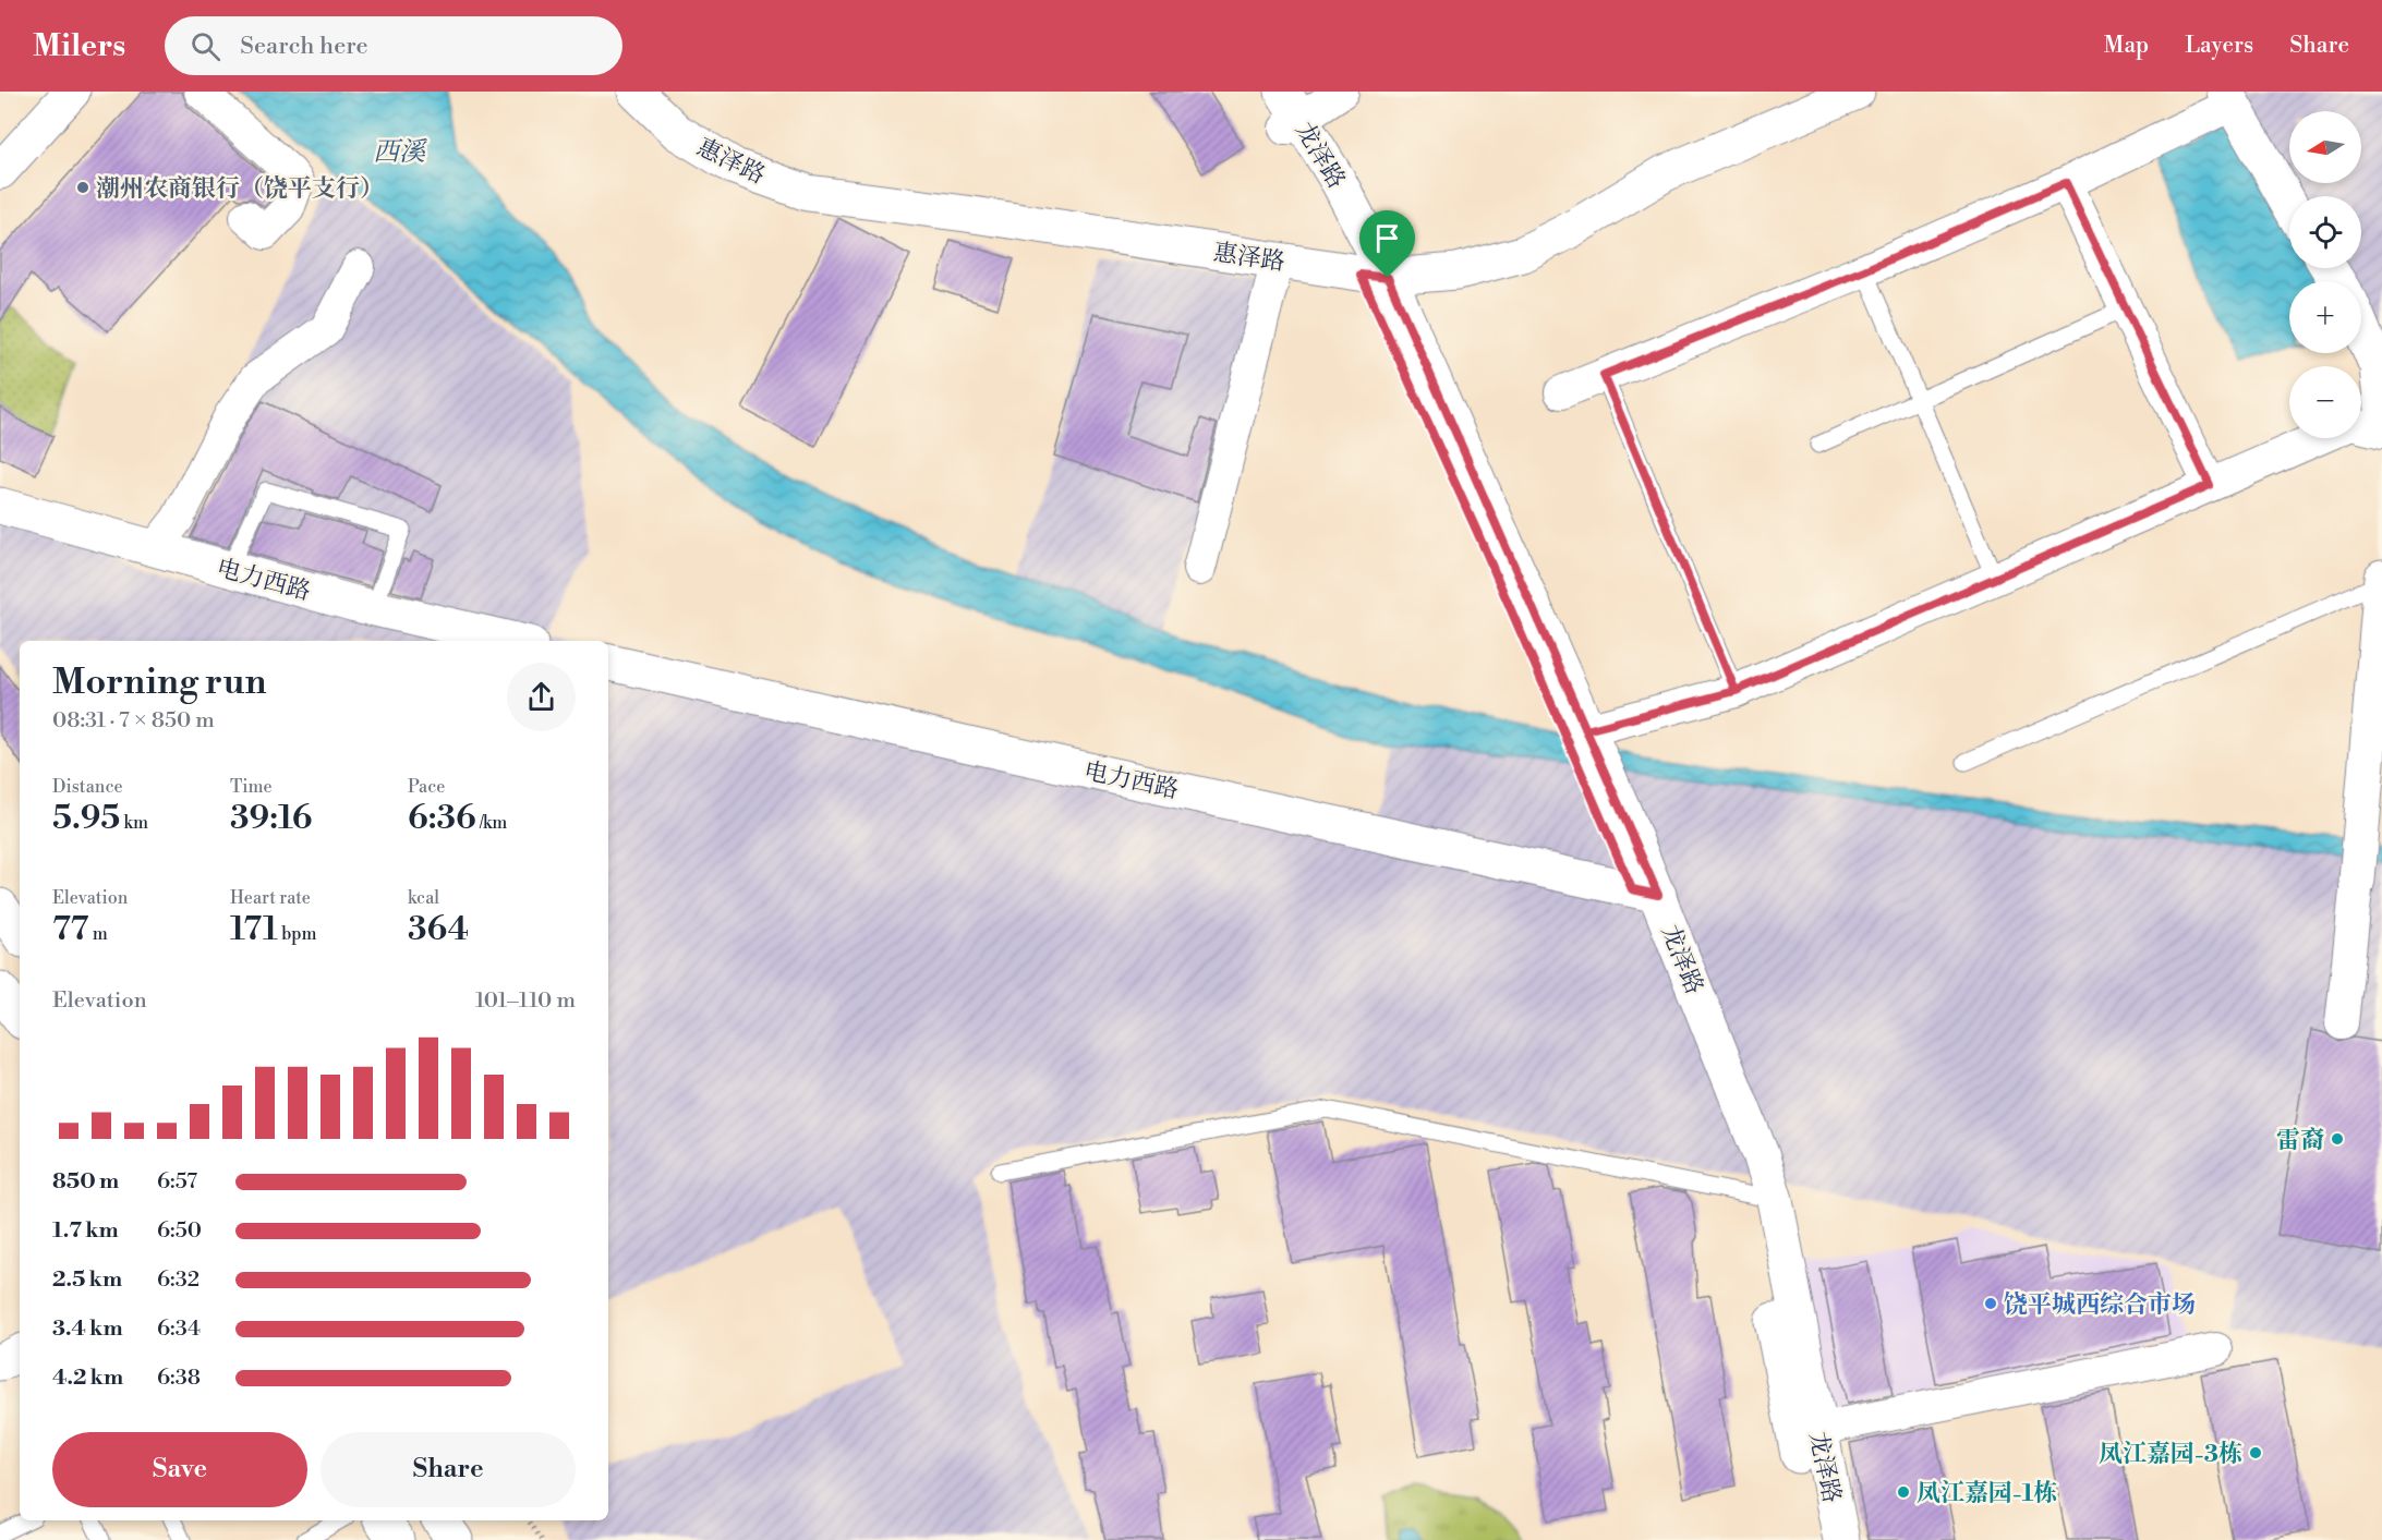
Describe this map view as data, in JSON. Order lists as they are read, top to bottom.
{
  "streets": {
    "street": ["龙泽路", "惠泽路", "电力西路"]
  },
  "crossings": [
    ["龙泽路", "惠泽路"],
    ["龙泽路", "电力西路"]
  ],
  "water": ["西溪"],
  "places": [
    "潮州农商银行（饶平支行）",
    "雷裔",
    "饶平城西综合市场",
    "凤江嘉园-3栋",
    "凤江嘉园-1栋"
  ],
  "north": "left",
  "page": {
    "header": "Milers",
    "search": "Search here",
    "nav": ["Map", "Layers", "Share"],
    "map_buttons": ["+", "−"],
    "heading": ["Morning run", "08:31 · 7 × 850 m"],
    "stats": [
      ["Distance", "5.95 km"],
      ["Time", "39:16"],
      ["Pace", "6:36 /km"],
      ["Elevation", "77 m"],
      ["Heart rate", "171 bpm"],
      ["kcal", "364"]
    ],
    "chart": ["Elevation", "101–110 m"],
    "list": [
      {
        "name": "850 m",
        "note": "6:57"
      },
      {
        "name": "1.7 km",
        "note": "6:50"
      },
      {
        "name": "2.5 km",
        "note": "6:32"
      },
      {
        "name": "3.4 km",
        "note": "6:34"
      },
      {
        "name": "4.2 km",
        "note": "6:38"
      }
    ],
    "buttons": ["Save", "Share"]
  }
}
